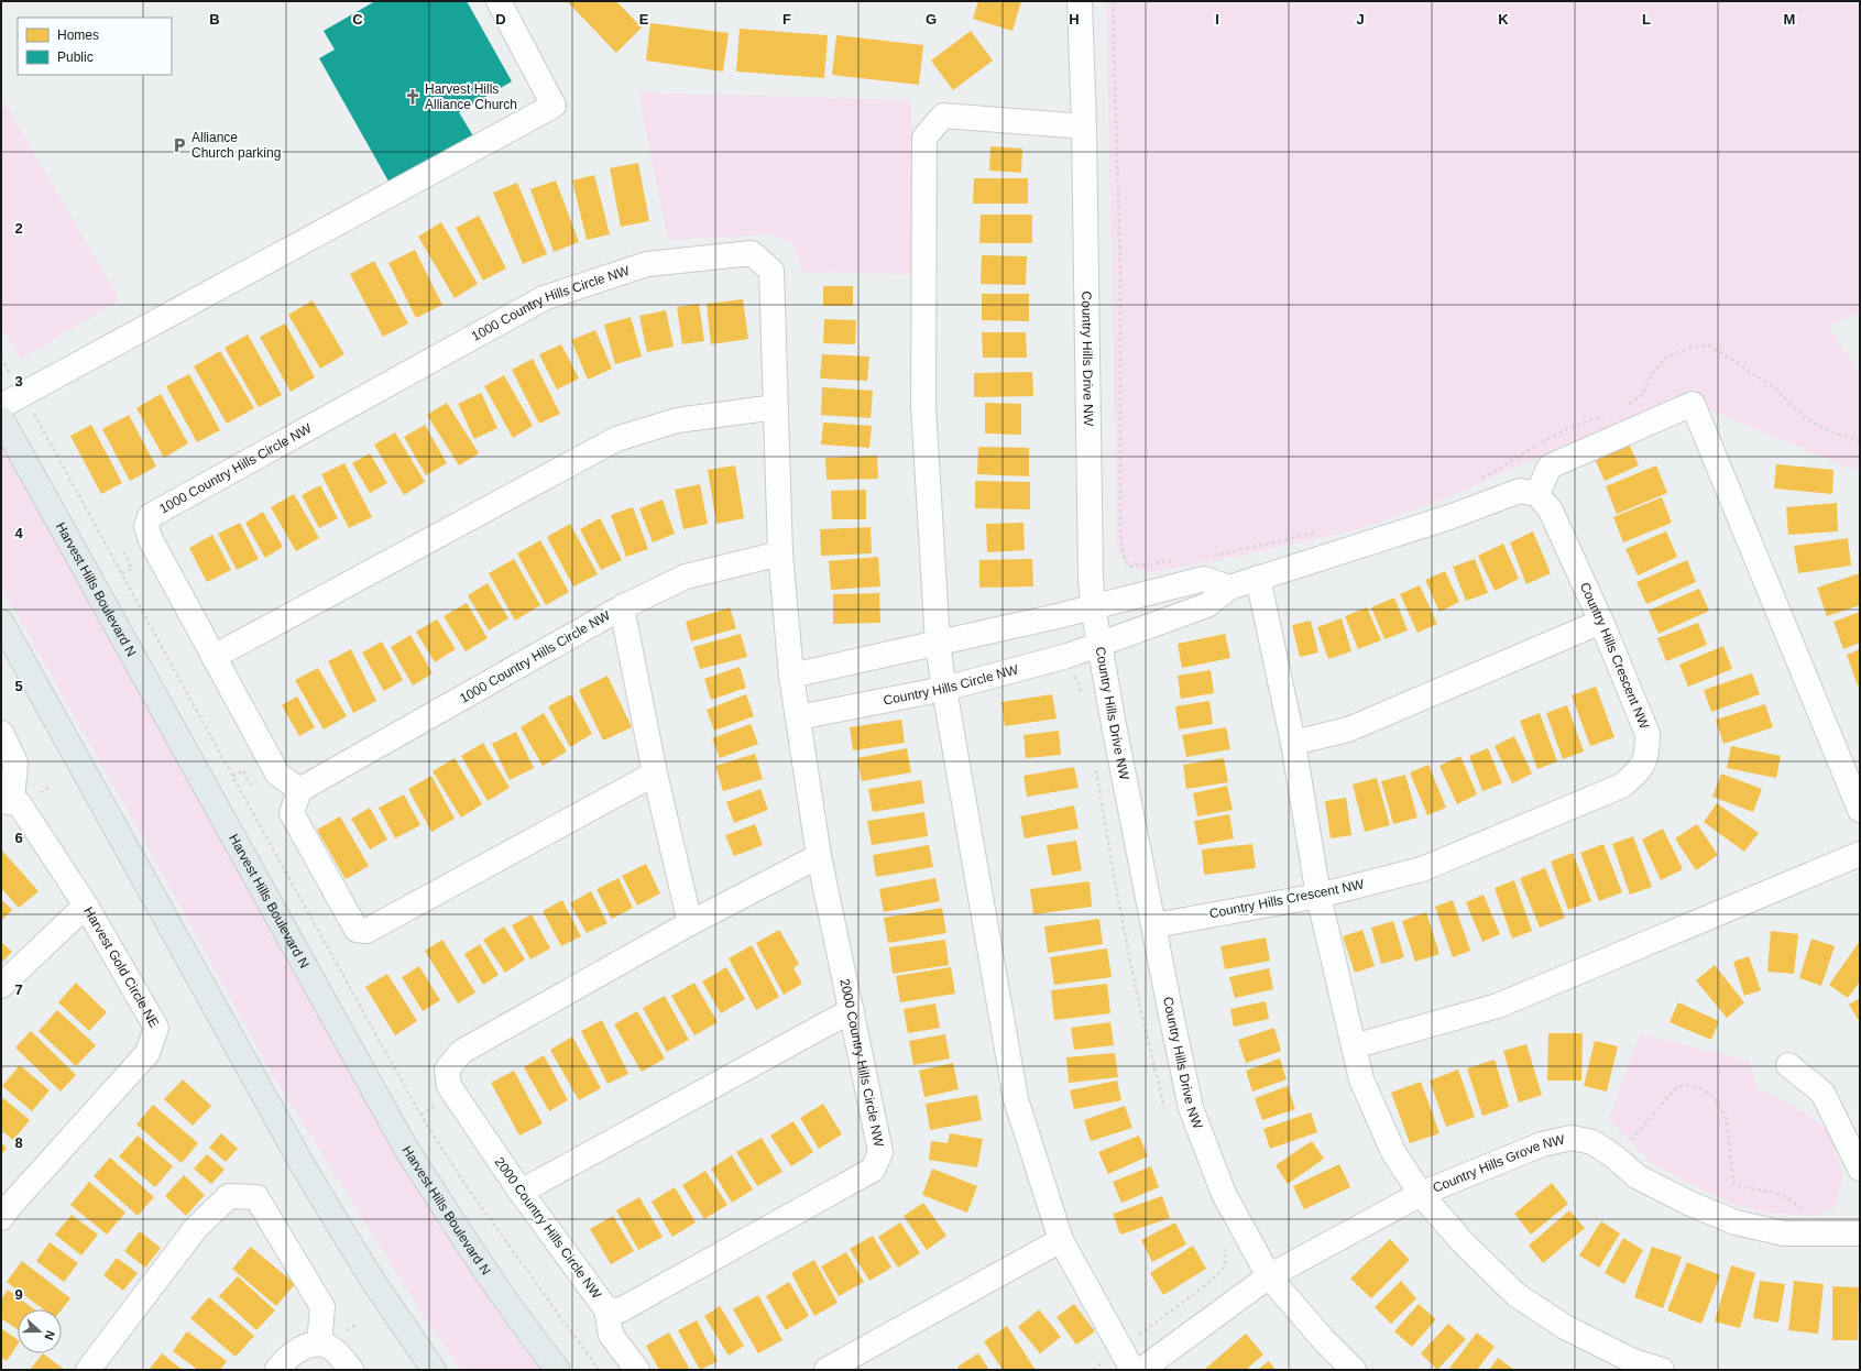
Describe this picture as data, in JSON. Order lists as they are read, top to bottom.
{
  "streets": {
    "main road": ["Harvest Hills Boulevard N"],
    "street": [
      "1000 Country Hills Circle NW",
      "Country Hills Drive NW",
      "Country Hills Crescent NW",
      "Country Hills Circle NW",
      "Harvest Gold Circle NE",
      "2000 Country Hills Circle NW",
      "Country Hills Grove NW"
    ]
  },
  "crossings": [
    ["1000 Country Hills Circle NW", "2000 Country Hills Circle NW"],
    ["Country Hills Drive NW", "Country Hills Crescent NW"],
    ["Country Hills Drive NW", "Country Hills Circle NW"],
    ["Country Hills Drive NW", "Country Hills Grove NW"],
    ["Country Hills Circle NW", "2000 Country Hills Circle NW"]
  ],
  "places": {
    "church": ["Harvest Hills Alliance Church"],
    "parking": ["Alliance Church parking"]
  },
  "legend": ["Homes", "Public"],
  "north": "right",
  "grid": {
    "columns": [
      "B",
      "C",
      "D",
      "E",
      "F",
      "G",
      "H",
      "I",
      "J",
      "K",
      "L",
      "M"
    ],
    "rows": [
      "2",
      "3",
      "4",
      "5",
      "6",
      "7",
      "8",
      "9"
    ]
  }
}
